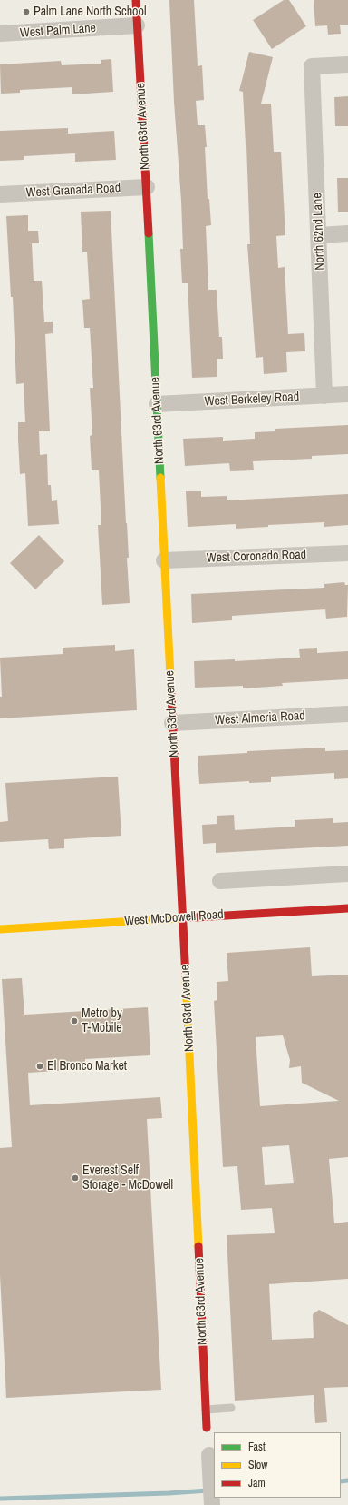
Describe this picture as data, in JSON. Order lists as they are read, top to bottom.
{
  "streets": {
    "street": [
      "West Palm Lane",
      "North 63rd Avenue",
      "West Granada Road",
      "North 62nd Lane",
      "West Berkeley Road",
      "West Coronado Road",
      "West Almeria Road",
      "West McDowell Road"
    ]
  },
  "crossings": [
    ["West Palm Lane", "North 63rd Avenue"],
    ["North 63rd Avenue", "West Granada Road"],
    ["North 63rd Avenue", "West Berkeley Road"],
    ["North 63rd Avenue", "West Coronado Road"],
    ["North 63rd Avenue", "West Almeria Road"],
    ["North 63rd Avenue", "West McDowell Road"],
    ["North 62nd Lane", "West Berkeley Road"]
  ],
  "places": [
    "Palm Lane North School",
    "Metro by T-Mobile",
    "El Bronco Market",
    "Everest Self Storage - McDowell"
  ],
  "legend": ["Fast", "Slow", "Jam"]
}
